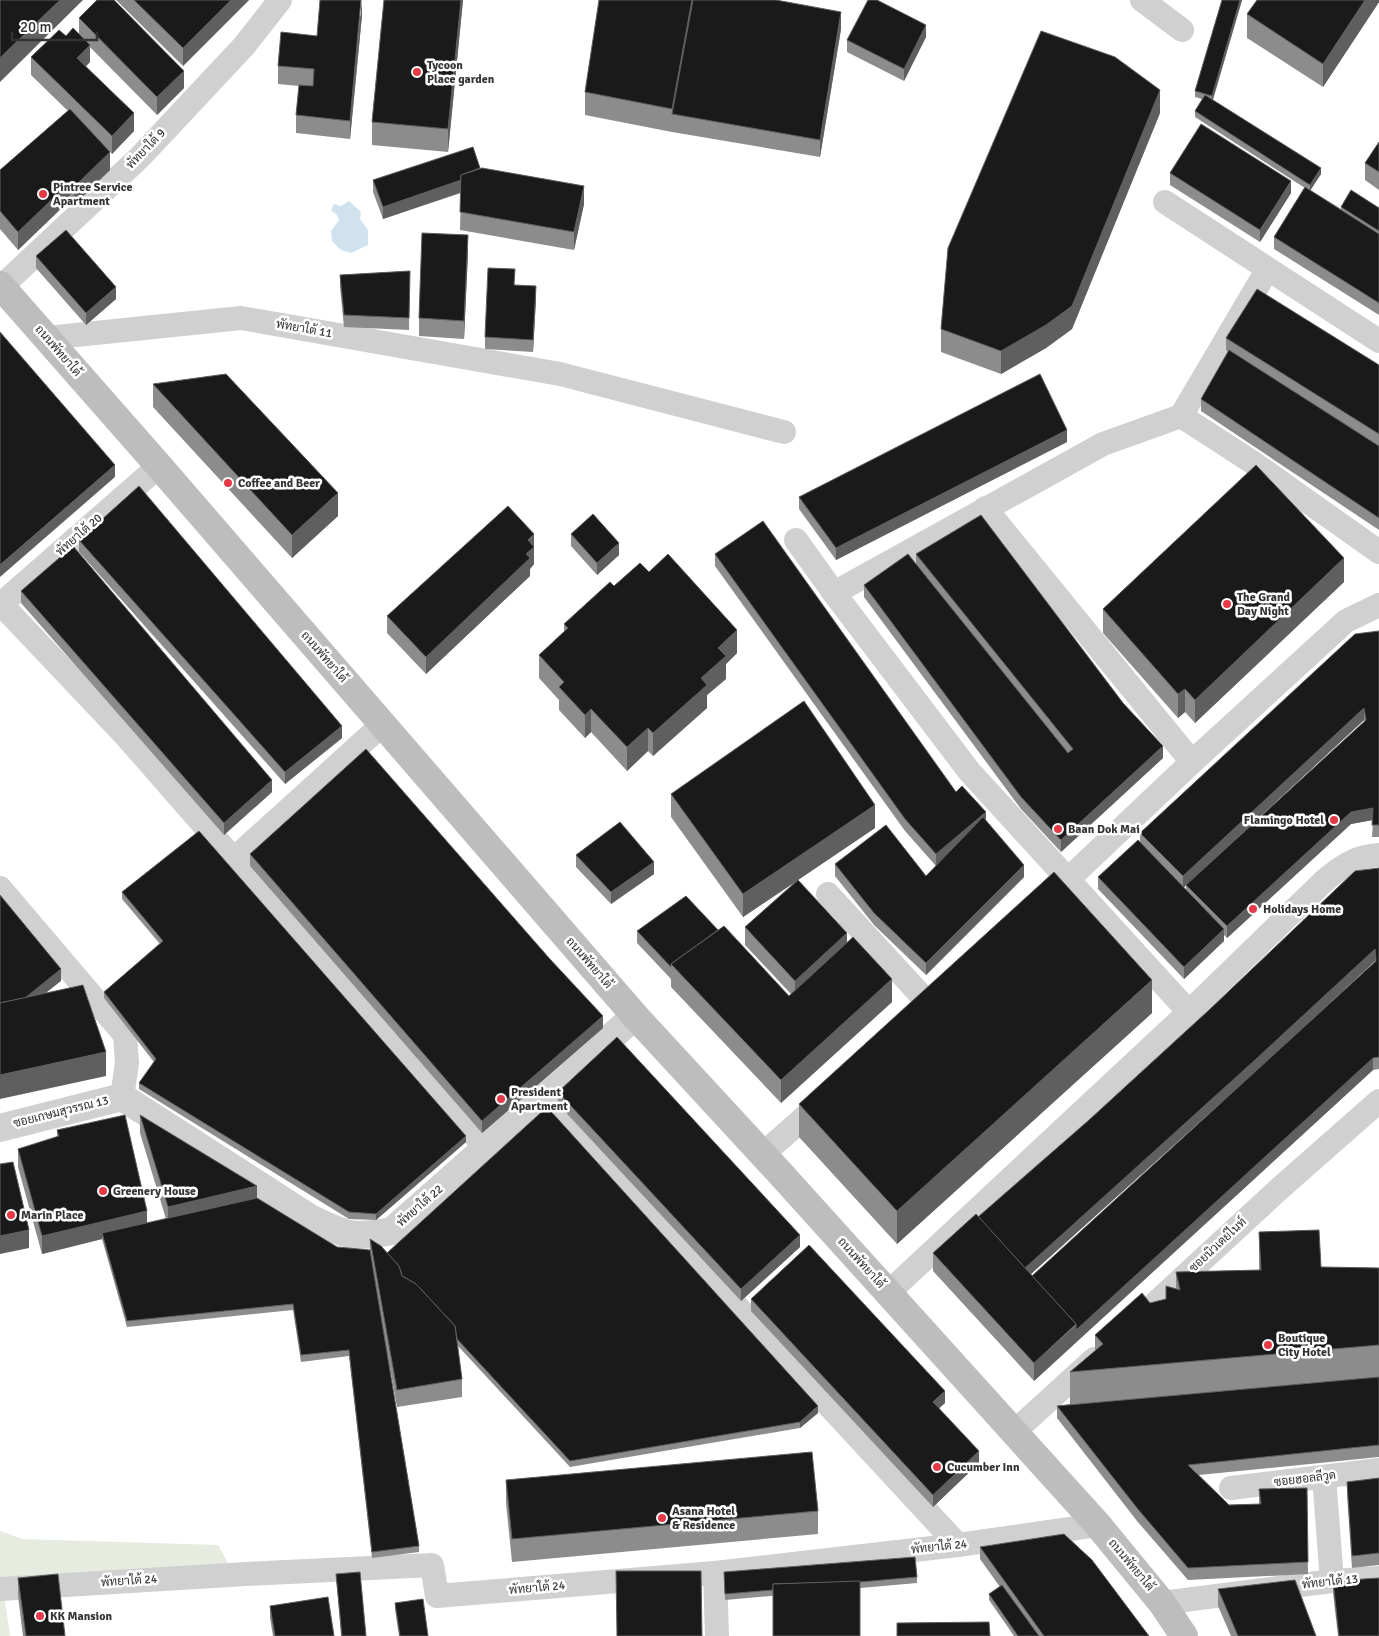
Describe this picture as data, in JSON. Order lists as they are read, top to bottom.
{
  "streets": {
    "main road": ["ถนนพัทยาใต้"],
    "street": [
      "พัทยาใต้ 9",
      "พัทยาใต้ 11",
      "พัทยาใต้ 20",
      "ซอยเกษมสุวรรณ 13",
      "พัทยาใต้ 22",
      "ซอยนิวเดย์ไนท์",
      "ซอยฮอลลีวูด",
      "พัทยาใต้ 24",
      "พัทยาใต้ 13"
    ]
  },
  "crossings": [
    ["พัทยาใต้ 9", "ถนนพัทยาใต้"],
    ["พัทยาใต้ 11", "ถนนพัทยาใต้"],
    ["ถนนพัทยาใต้", "พัทยาใต้ 20"],
    ["ถนนพัทยาใต้", "พัทยาใต้ 22"],
    ["ถนนพัทยาใต้", "ซอยนิวเดย์ไนท์"],
    ["ถนนพัทยาใต้", "พัทยาใต้ 24"],
    ["ถนนพัทยาใต้", "พัทยาใต้ 13"],
    ["ซอยเกษมสุวรรณ 13", "พัทยาใต้ 22"]
  ],
  "places": [
    "Tycoon Place garden",
    "Pintree Service Apartment",
    "Coffee and Beer",
    "The Grand Day Night",
    "Flamingo Hotel",
    "Baan Dok Mai",
    "Holidays Home",
    "President Apartment",
    "Greenery House",
    "Marin Place",
    "Boutique City Hotel",
    "Cucumber Inn",
    "Asana Hotel & Residence",
    "KK Mansion"
  ],
  "scale_bar": "20 m"
}
